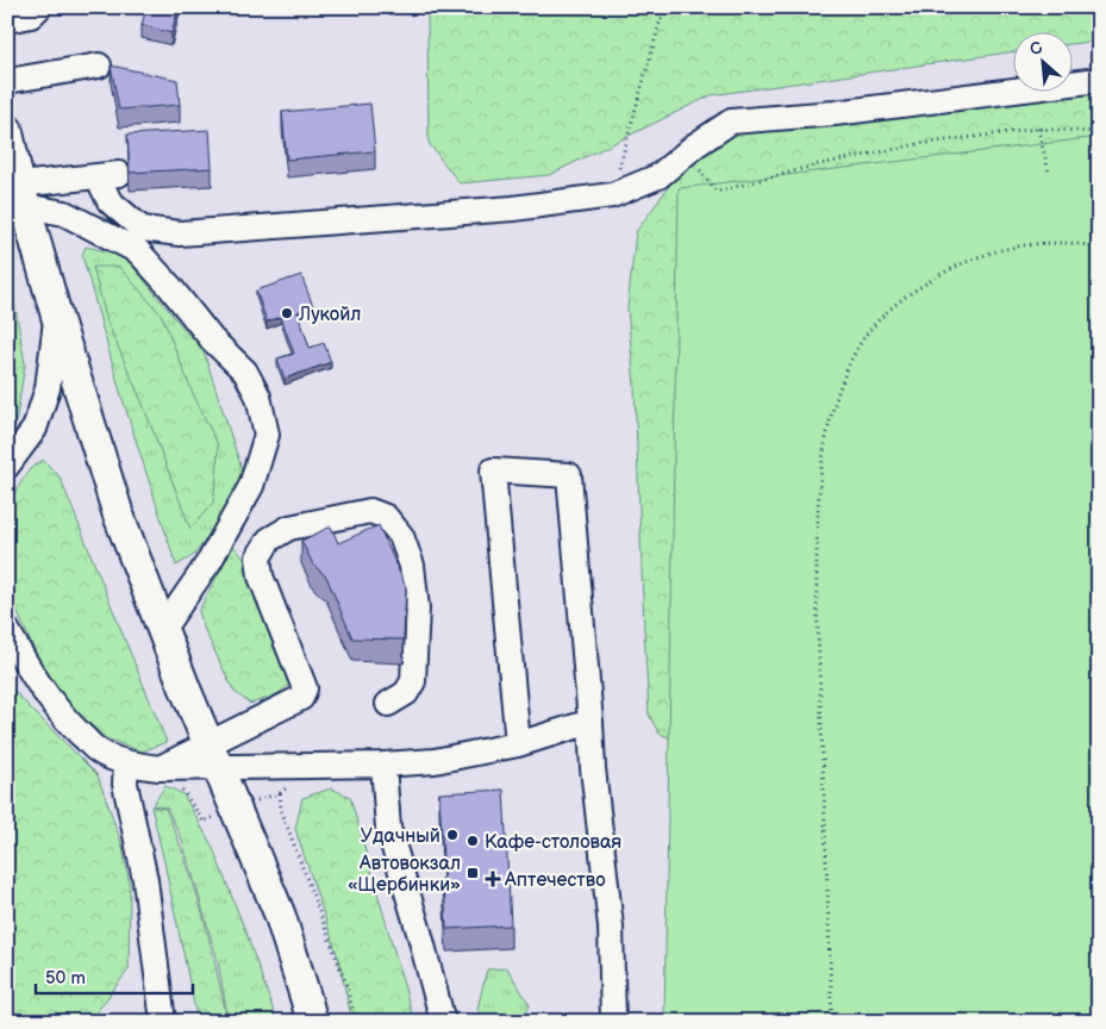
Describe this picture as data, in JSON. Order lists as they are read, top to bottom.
{
  "places": {
    "other": ["Лукойл", "Удачный", "Кафе-столовая"],
    "transit": ["Автовокзал «Щербинки»"],
    "health": ["Аптечество"]
  },
  "scale_bar": "50 m",
  "north": "top left"
}
